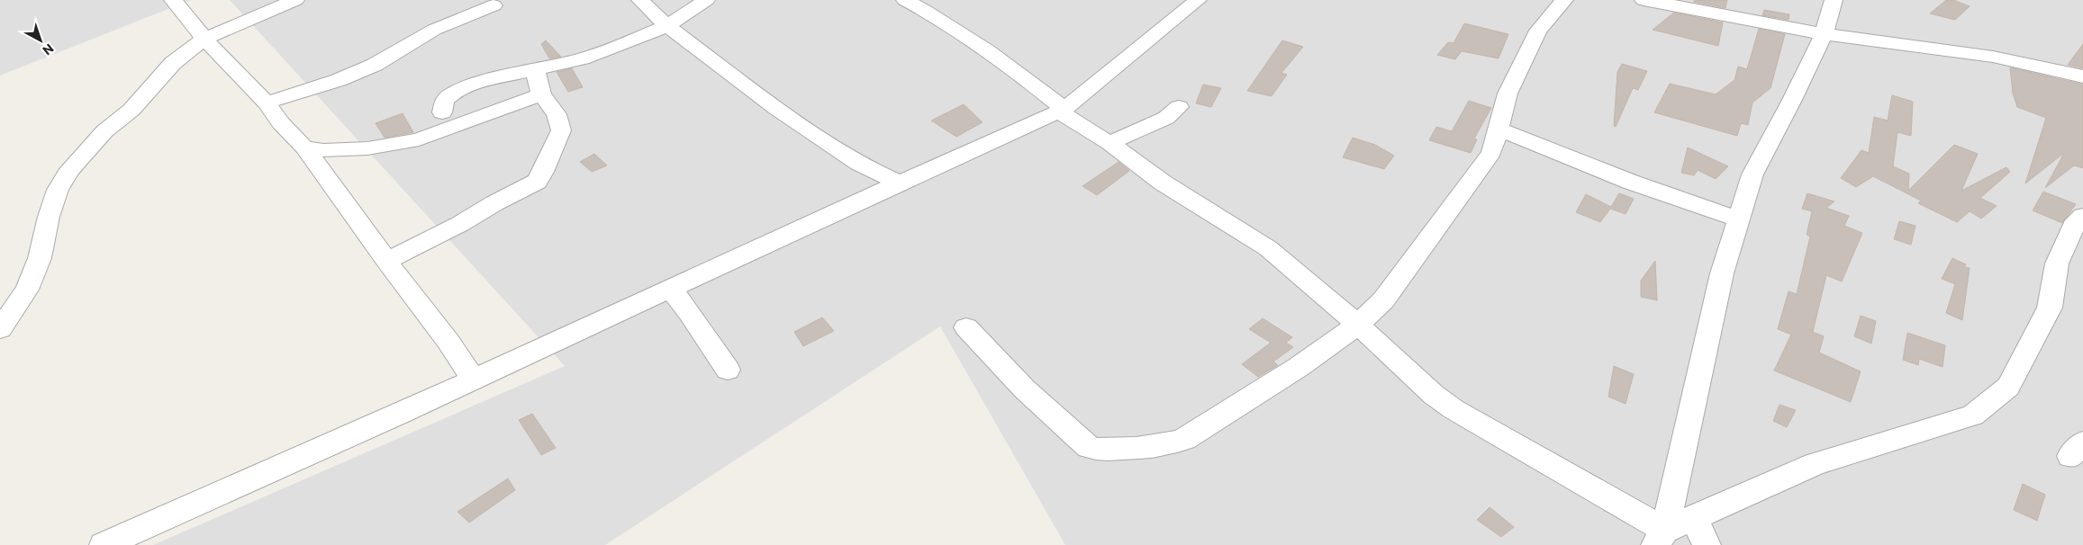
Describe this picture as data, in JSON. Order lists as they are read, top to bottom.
{
  "north": "bottom right"
}
